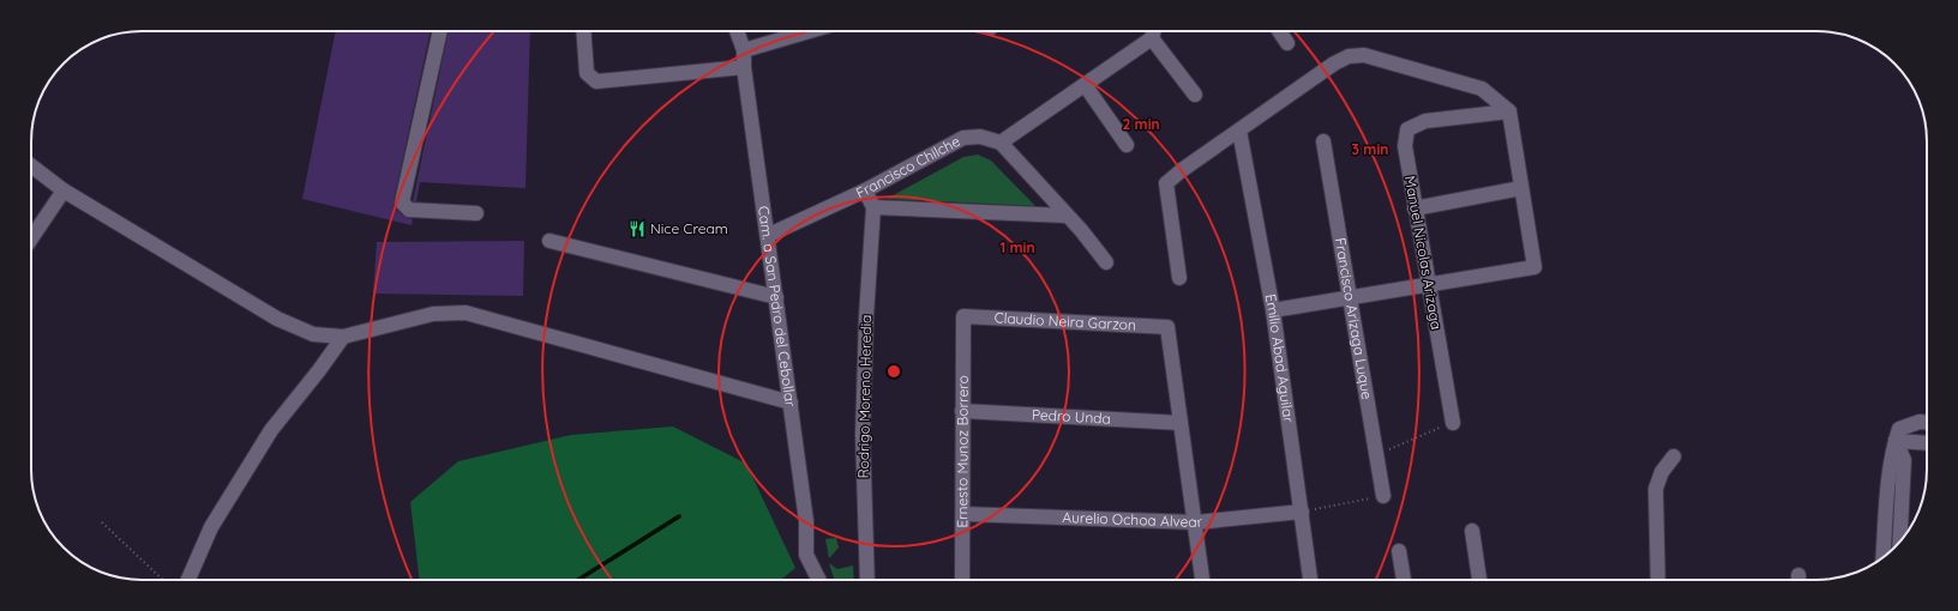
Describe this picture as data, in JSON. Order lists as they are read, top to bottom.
{
  "streets": {
    "street": [
      "Francisco Chilche",
      "Manuel Nicolas Arizaga",
      "Cam. a San Pedro del Cebollar",
      "Francisco Arizaga Luque",
      "Claudio Neira Garzon",
      "Emilio Abad Aguilar",
      "Rodrigo Moreno Heredia",
      "Pedro Unda",
      "Ernesto Munoz Borrero",
      "Aurelio Ochoa Alvear"
    ]
  },
  "crossings": [
    ["Francisco Chilche", "Cam. a San Pedro del Cebollar"],
    ["Claudio Neira Garzon", "Pedro Unda"],
    ["Claudio Neira Garzon", "Ernesto Munoz Borrero"],
    ["Emilio Abad Aguilar", "Aurelio Ochoa Alvear"],
    ["Pedro Unda", "Ernesto Munoz Borrero"],
    ["Ernesto Munoz Borrero", "Aurelio Ochoa Alvear"]
  ],
  "places": {
    "restaurant": ["Nice Cream"]
  },
  "rings": ["2 min", "3 min", "1 min"]
}
